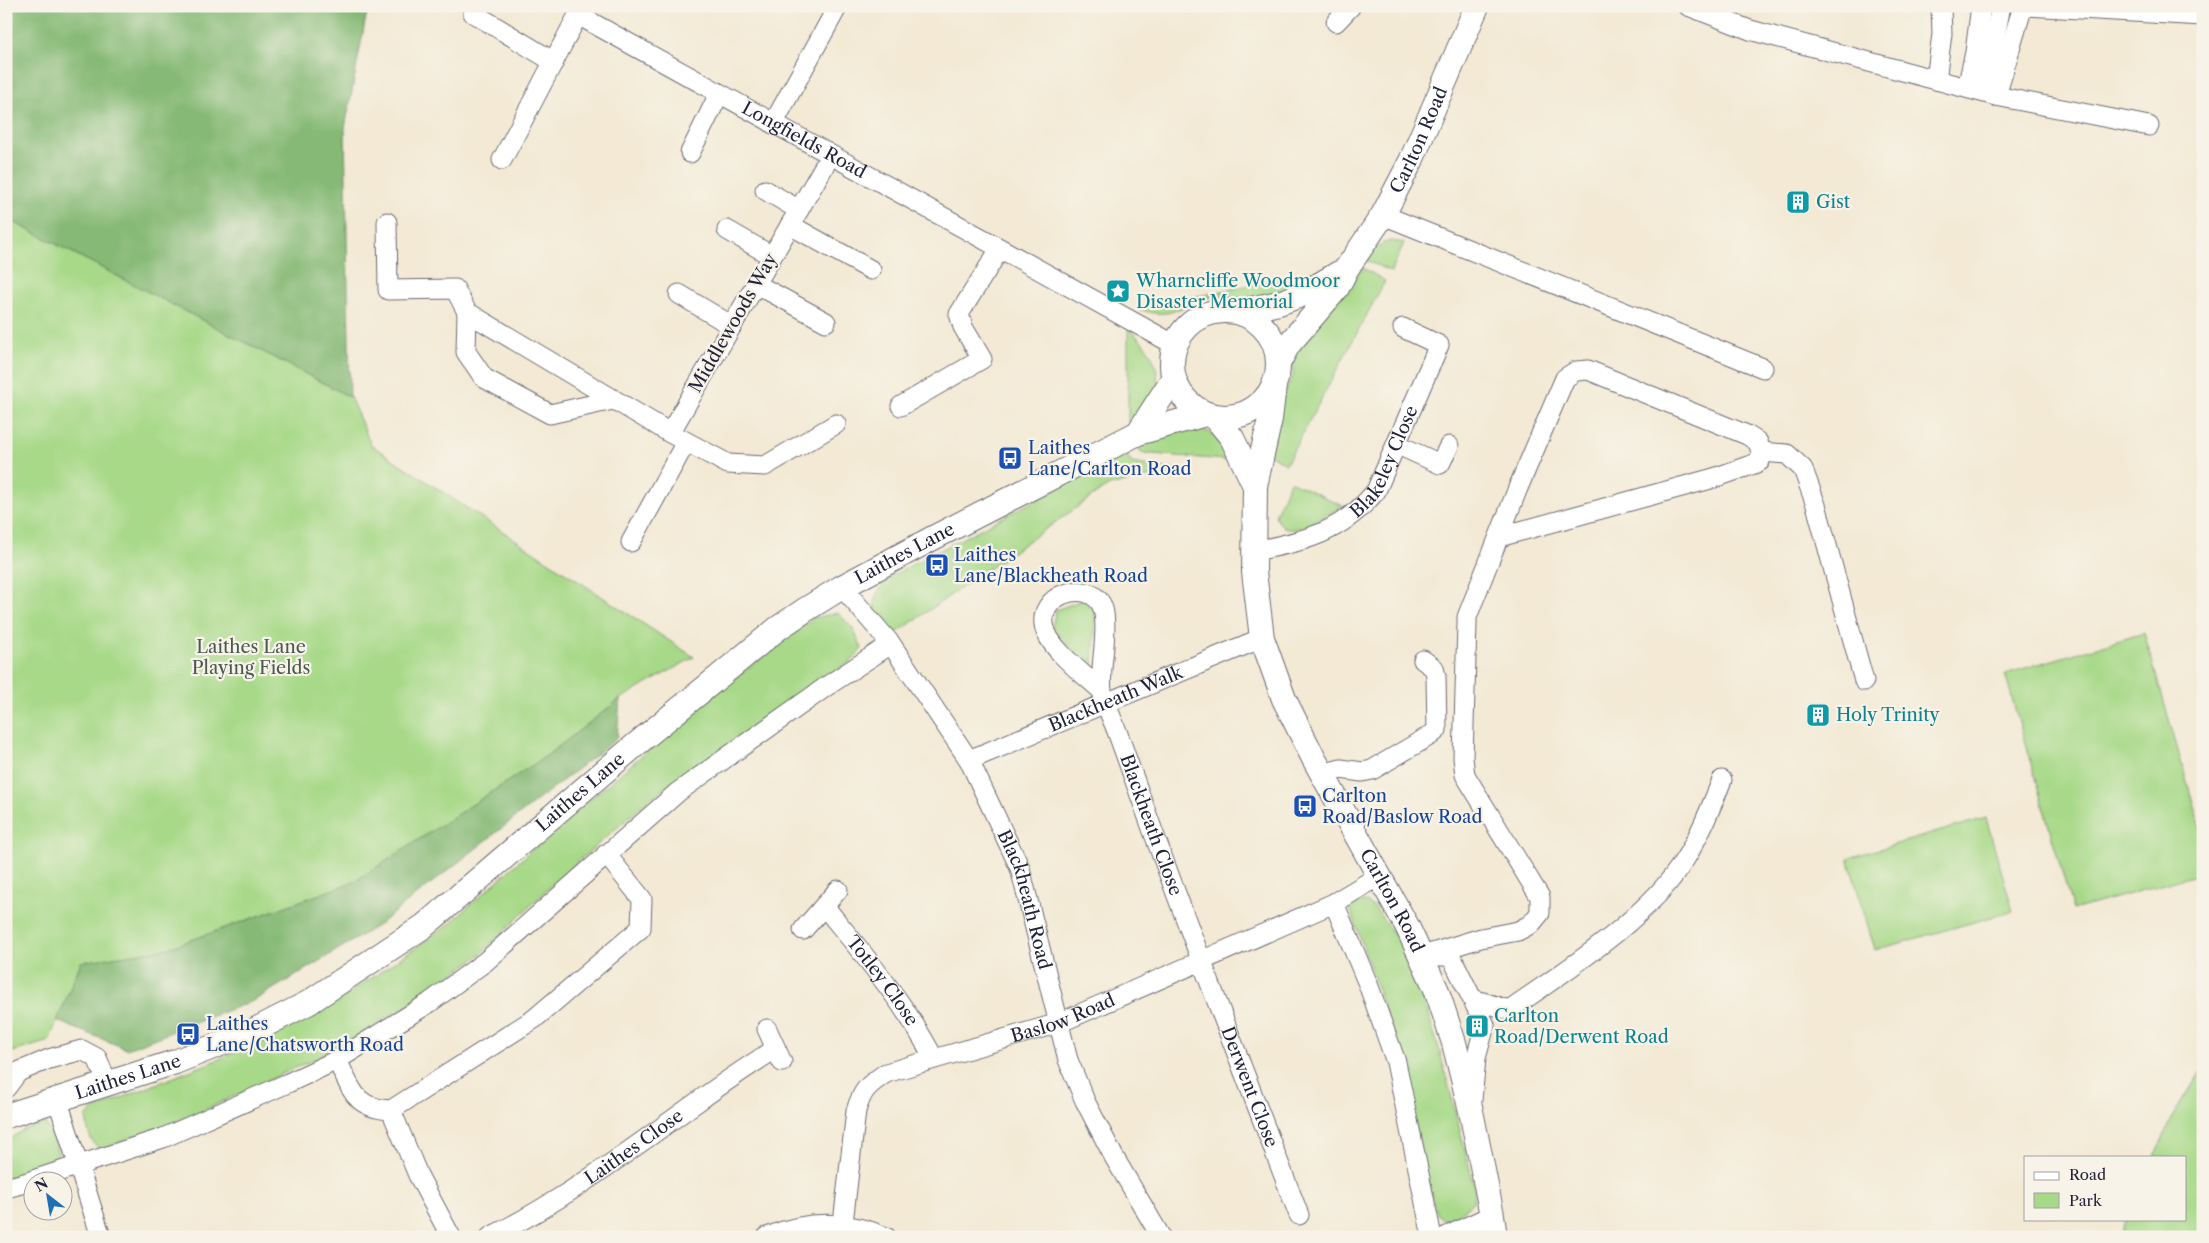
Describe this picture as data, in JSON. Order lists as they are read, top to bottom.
{
  "streets": {
    "main road": ["Carlton Road", "Laithes Lane"],
    "street": [
      "Longfields Road",
      "Middlewoods Way",
      "Blakeley Close",
      "Blackheath Walk",
      "Blackheath Close",
      "Blackheath Road",
      "Totley Close",
      "Baslow Road",
      "Derwent Close",
      "Laithes Close"
    ]
  },
  "crossings": [
    ["Carlton Road", "Longfields Road"],
    ["Carlton Road", "Blakeley Close"],
    ["Carlton Road", "Laithes Lane"],
    ["Carlton Road", "Blackheath Walk"],
    ["Carlton Road", "Baslow Road"],
    ["Longfields Road", "Middlewoods Way"],
    ["Longfields Road", "Laithes Lane"],
    ["Laithes Lane", "Blackheath Road"],
    ["Blackheath Walk", "Blackheath Close"],
    ["Blackheath Walk", "Blackheath Road"],
    ["Blackheath Close", "Baslow Road"],
    ["Blackheath Close", "Derwent Close"],
    ["Blackheath Road", "Baslow Road"],
    ["Totley Close", "Baslow Road"],
    ["Baslow Road", "Derwent Close"]
  ],
  "parks": ["Laithes Lane Playing Fields"],
  "places": {
    "building": ["Gist", "Holy Trinity", "Carlton Road/Derwent Road"],
    "place": ["Wharncliffe Woodmoor Disaster Memorial"],
    "bus stop": [
      "Laithes Lane/Carlton Road",
      "Laithes Lane/Blackheath Road",
      "Carlton Road/Baslow Road",
      "Laithes Lane/Chatsworth Road"
    ]
  },
  "legend": ["Road", "Park"],
  "north": "top left"
}
